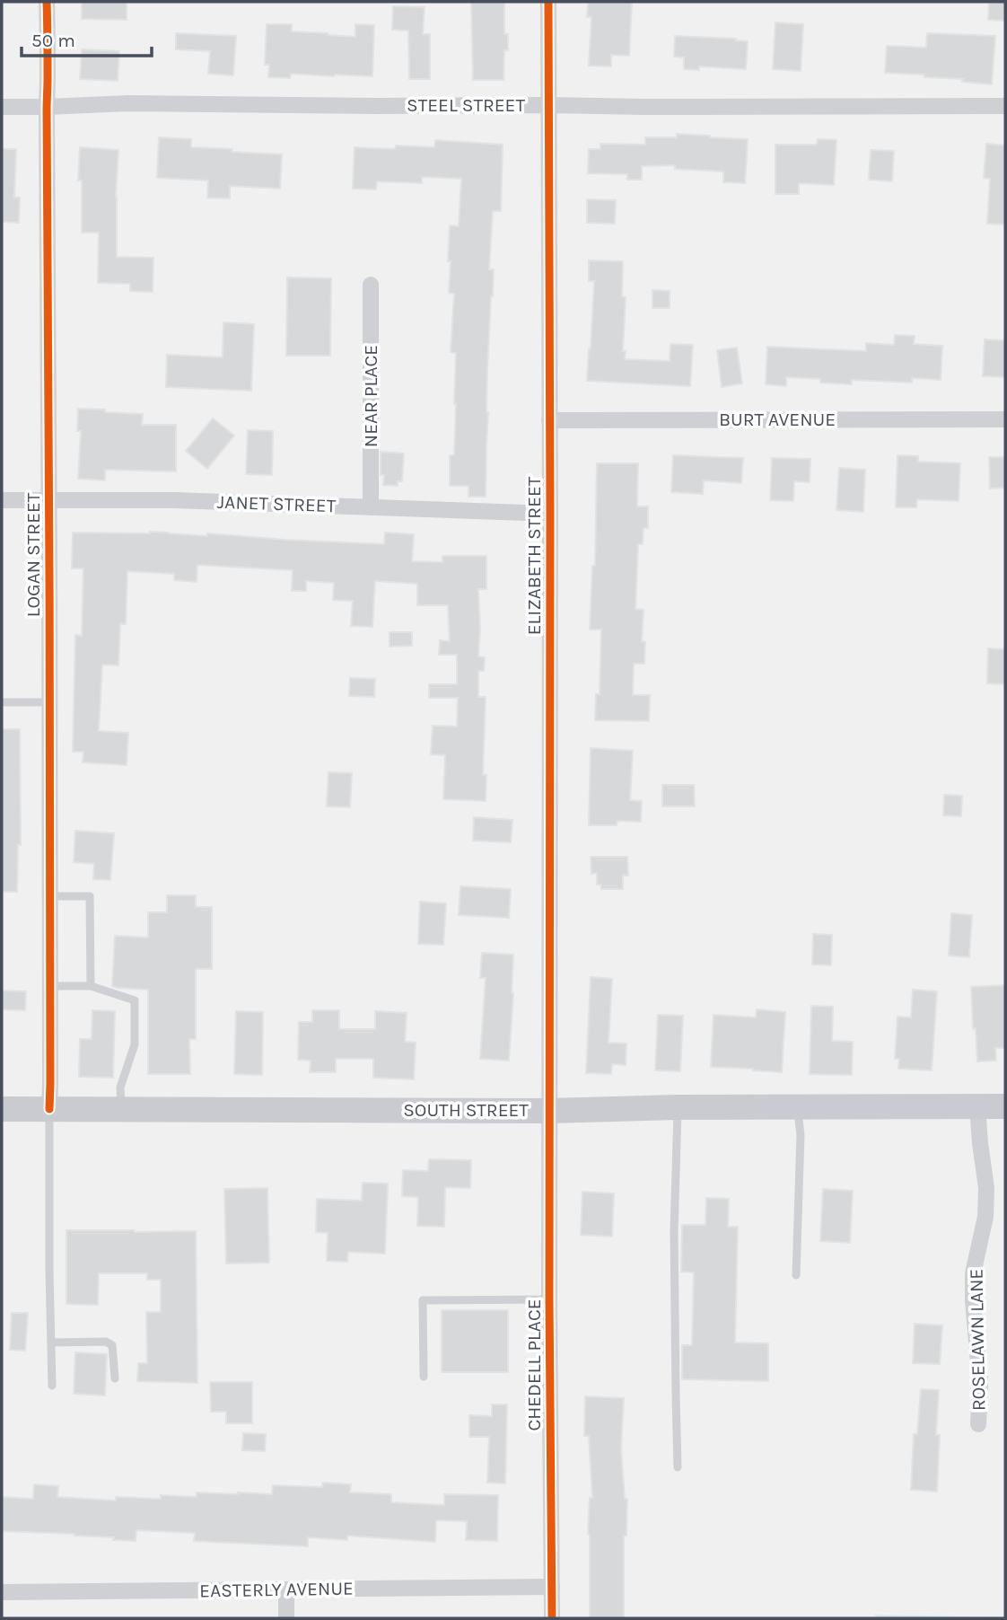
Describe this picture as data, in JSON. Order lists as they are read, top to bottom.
{
  "streets": {
    "main road": ["SOUTH STREET"],
    "street": [
      "STEEL STREET",
      "NEAR PLACE",
      "BURT AVENUE",
      "JANET STREET",
      "LOGAN STREET",
      "ELIZABETH STREET",
      "ROSELAWN LANE",
      "CHEDELL PLACE",
      "EASTERLY AVENUE"
    ]
  },
  "crossings": [
    ["STEEL STREET", "LOGAN STREET"],
    ["STEEL STREET", "ELIZABETH STREET"],
    ["NEAR PLACE", "JANET STREET"],
    ["BURT AVENUE", "ELIZABETH STREET"],
    ["JANET STREET", "LOGAN STREET"],
    ["JANET STREET", "ELIZABETH STREET"],
    ["LOGAN STREET", "SOUTH STREET"],
    ["ELIZABETH STREET", "SOUTH STREET"],
    ["ELIZABETH STREET", "CHEDELL PLACE"],
    ["SOUTH STREET", "ROSELAWN LANE"],
    ["SOUTH STREET", "CHEDELL PLACE"],
    ["CHEDELL PLACE", "EASTERLY AVENUE"]
  ],
  "scale_bar": "50 m"
}
